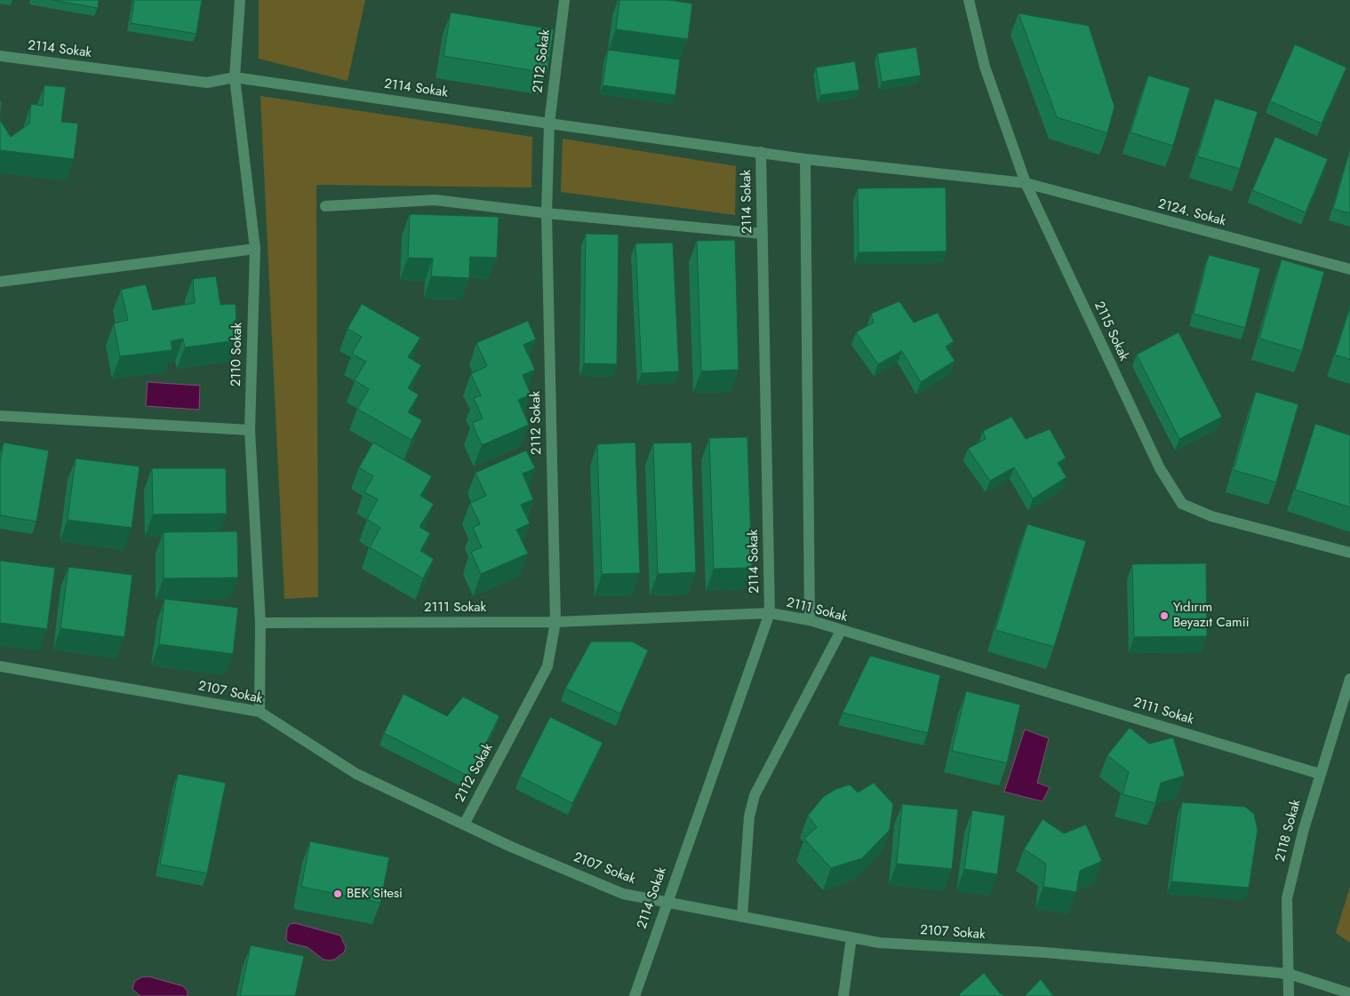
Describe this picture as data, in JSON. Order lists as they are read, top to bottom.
{
  "streets": {
    "street": [
      "2114 Sokak",
      "2112 Sokak",
      "2124. Sokak",
      "2115 Sokak",
      "2110 Sokak",
      "2111 Sokak",
      "2107 Sokak",
      "2118 Sokak"
    ]
  },
  "crossings": [
    ["2114 Sokak", "2112 Sokak"],
    ["2114 Sokak", "2124. Sokak"],
    ["2114 Sokak", "2110 Sokak"],
    ["2114 Sokak", "2111 Sokak"],
    ["2114 Sokak", "2107 Sokak"],
    ["2112 Sokak", "2111 Sokak"],
    ["2112 Sokak", "2107 Sokak"],
    ["2124. Sokak", "2115 Sokak"],
    ["2110 Sokak", "2111 Sokak"],
    ["2110 Sokak", "2107 Sokak"],
    ["2111 Sokak", "2118 Sokak"],
    ["2107 Sokak", "2118 Sokak"]
  ],
  "places": ["Yıdırım Beyazıt Camii", "BEK Sitesi"]
}
